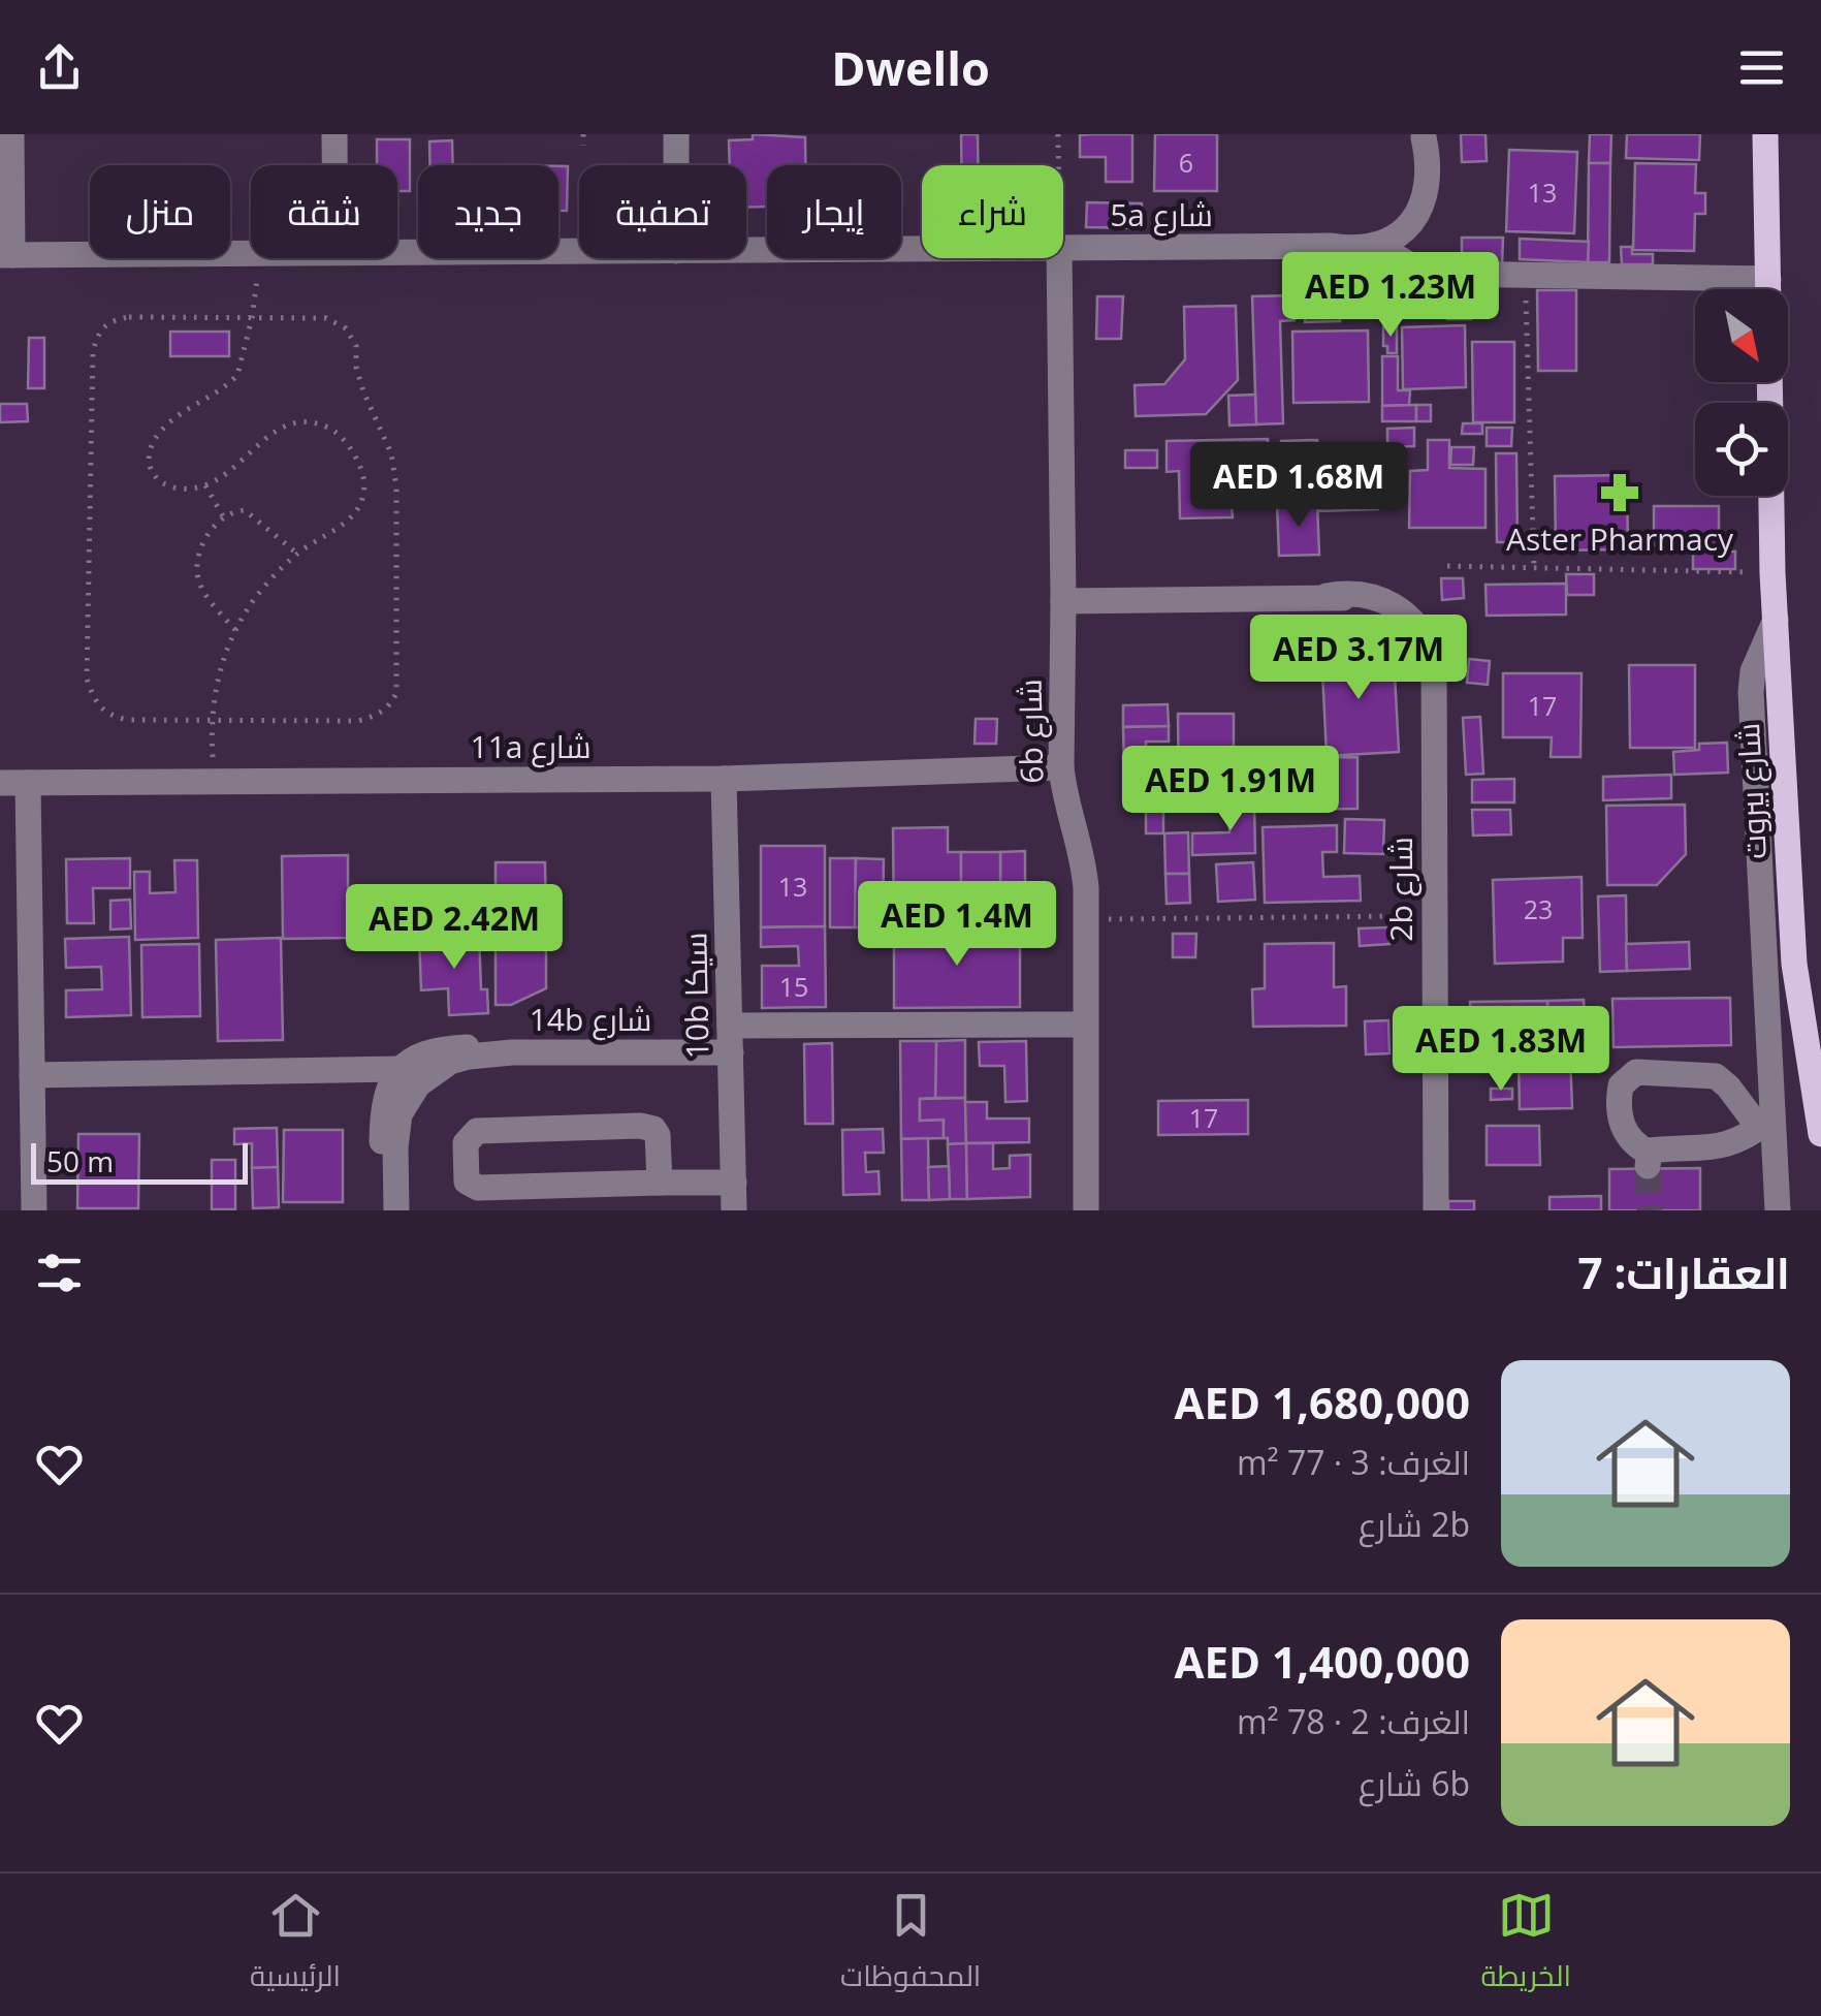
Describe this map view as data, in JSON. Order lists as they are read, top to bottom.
{
  "streets": {
    "main road": ["شارع بيروت"],
    "street": [
      "5a شارع",
      "6b شارع",
      "11a شارع",
      "2b شارع",
      "10b سيكا",
      "14b شارع"
    ]
  },
  "crossings": [
    ["6b شارع", "11a شارع"],
    ["6b شارع", "2b شارع"],
    ["11a شارع", "10b سيكا"],
    ["10b سيكا", "14b شارع"]
  ],
  "places": {
    "pharmacy": ["Aster Pharmacy"]
  },
  "house_numbers": [
    "6",
    "13",
    "17",
    "13",
    "23",
    "15",
    "17"
  ],
  "scale_bar": "50 m",
  "north": "bottom right",
  "page": {
    "header": "Dwello",
    "chip": [
      "شراء",
      "إيجار",
      "تصفية",
      "جديد",
      "شقة",
      "منزل"
    ],
    "price": [
      "AED 1.23M",
      "AED 1.68M",
      "AED 3.17M",
      "AED 1.91M",
      "AED 1.4M",
      "AED 2.42M",
      "AED 1.83M"
    ],
    "scale": "50 m",
    "heading": "العقارات: 7",
    "list": [
      {
        "name": "AED 1,680,000",
        "note": "الغرف: 3 · 77 m² · 2b شارع"
      },
      {
        "name": "AED 1,400,000",
        "note": "الغرف: 2 · 78 m² · 6b شارع"
      }
    ],
    "tabs": ["الخريطة", "المحفوظات", "الرئيسية"]
  }
}
